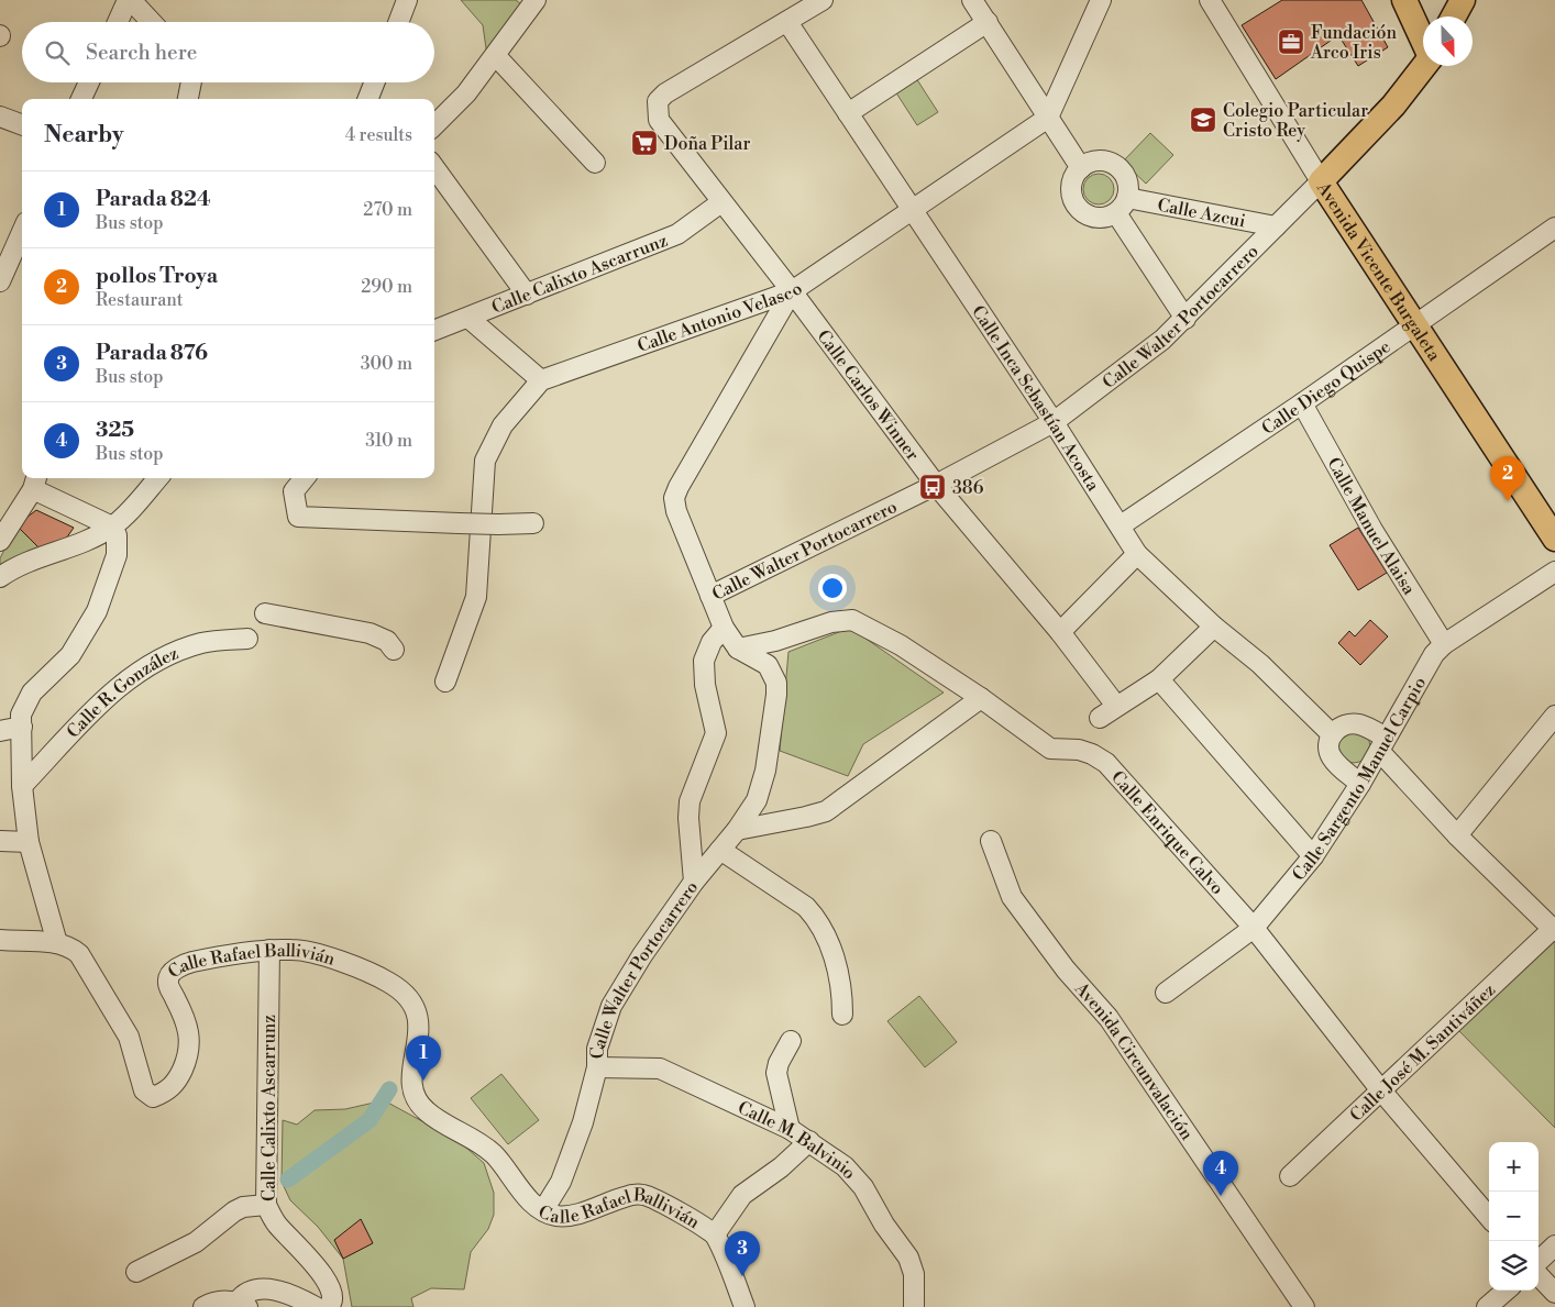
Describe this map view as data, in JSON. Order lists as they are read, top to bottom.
{
  "streets": {
    "main road": ["Avenida Vicente Burgaleta", "Calle Walter Portocarrero"],
    "street": [
      "Calle Azcui",
      "Calle Calixto Ascarrunz",
      "Calle Antonio Velasco",
      "Calle Diego Quispe",
      "Calle Carlos Winner",
      "Calle Inca Sebastían Acosta",
      "Calle Manuel Alaisa",
      "Calle R. González",
      "Calle Sargento Manuel Carpio",
      "Calle Enrique Calvo",
      "Calle Rafael Ballivián",
      "Calle José M. Santiváñez",
      "Avenida Circunvalación",
      "Calle M. Balvinio"
    ]
  },
  "crossings": [
    ["Calle Azcui", "Calle Walter Portocarrero"],
    ["Avenida Vicente Burgaleta", "Calle Walter Portocarrero"],
    ["Avenida Vicente Burgaleta", "Calle Diego Quispe"],
    ["Calle Calixto Ascarrunz", "Calle Carlos Winner"],
    ["Calle Calixto Ascarrunz", "Calle Rafael Ballivián"],
    ["Calle Antonio Velasco", "Calle Carlos Winner"],
    ["Calle Antonio Velasco", "Calle Inca Sebastían Acosta"],
    ["Calle Walter Portocarrero", "Calle Carlos Winner"],
    ["Calle Walter Portocarrero", "Calle Inca Sebastían Acosta"],
    ["Calle Walter Portocarrero", "Calle Enrique Calvo"],
    ["Calle Walter Portocarrero", "Calle Rafael Ballivián"],
    ["Calle Walter Portocarrero", "Calle M. Balvinio"],
    ["Calle Diego Quispe", "Calle Inca Sebastían Acosta"],
    ["Calle Diego Quispe", "Calle Manuel Alaisa"],
    ["Calle Carlos Winner", "Calle Inca Sebastían Acosta"],
    ["Calle Manuel Alaisa", "Calle Sargento Manuel Carpio"],
    ["Calle Sargento Manuel Carpio", "Calle Enrique Calvo"],
    ["Calle Enrique Calvo", "Calle José M. Santiváñez"]
  ],
  "places": {
    "office": ["Fundación Arco Iris"],
    "school or university": ["Colegio Particular Cristo Rey"],
    "supermarket": ["Doña Pilar"],
    "bus stop": ["386"]
  },
  "north": "bottom",
  "page": {
    "search": "Search here",
    "heading": ["Nearby", "4 results"],
    "list": [
      {
        "mark": "1",
        "name": "Parada 824",
        "note": "Bus stop",
        "value": "270 m"
      },
      {
        "mark": "2",
        "name": "pollos Troya",
        "note": "Restaurant",
        "value": "290 m"
      },
      {
        "mark": "3",
        "name": "Parada 876",
        "note": "Bus stop",
        "value": "300 m"
      },
      {
        "mark": "4",
        "name": "325",
        "note": "Bus stop",
        "value": "310 m"
      }
    ],
    "pins": [
      "2",
      "1",
      "4",
      "3"
    ],
    "map_buttons": ["+", "−"]
  }
}
